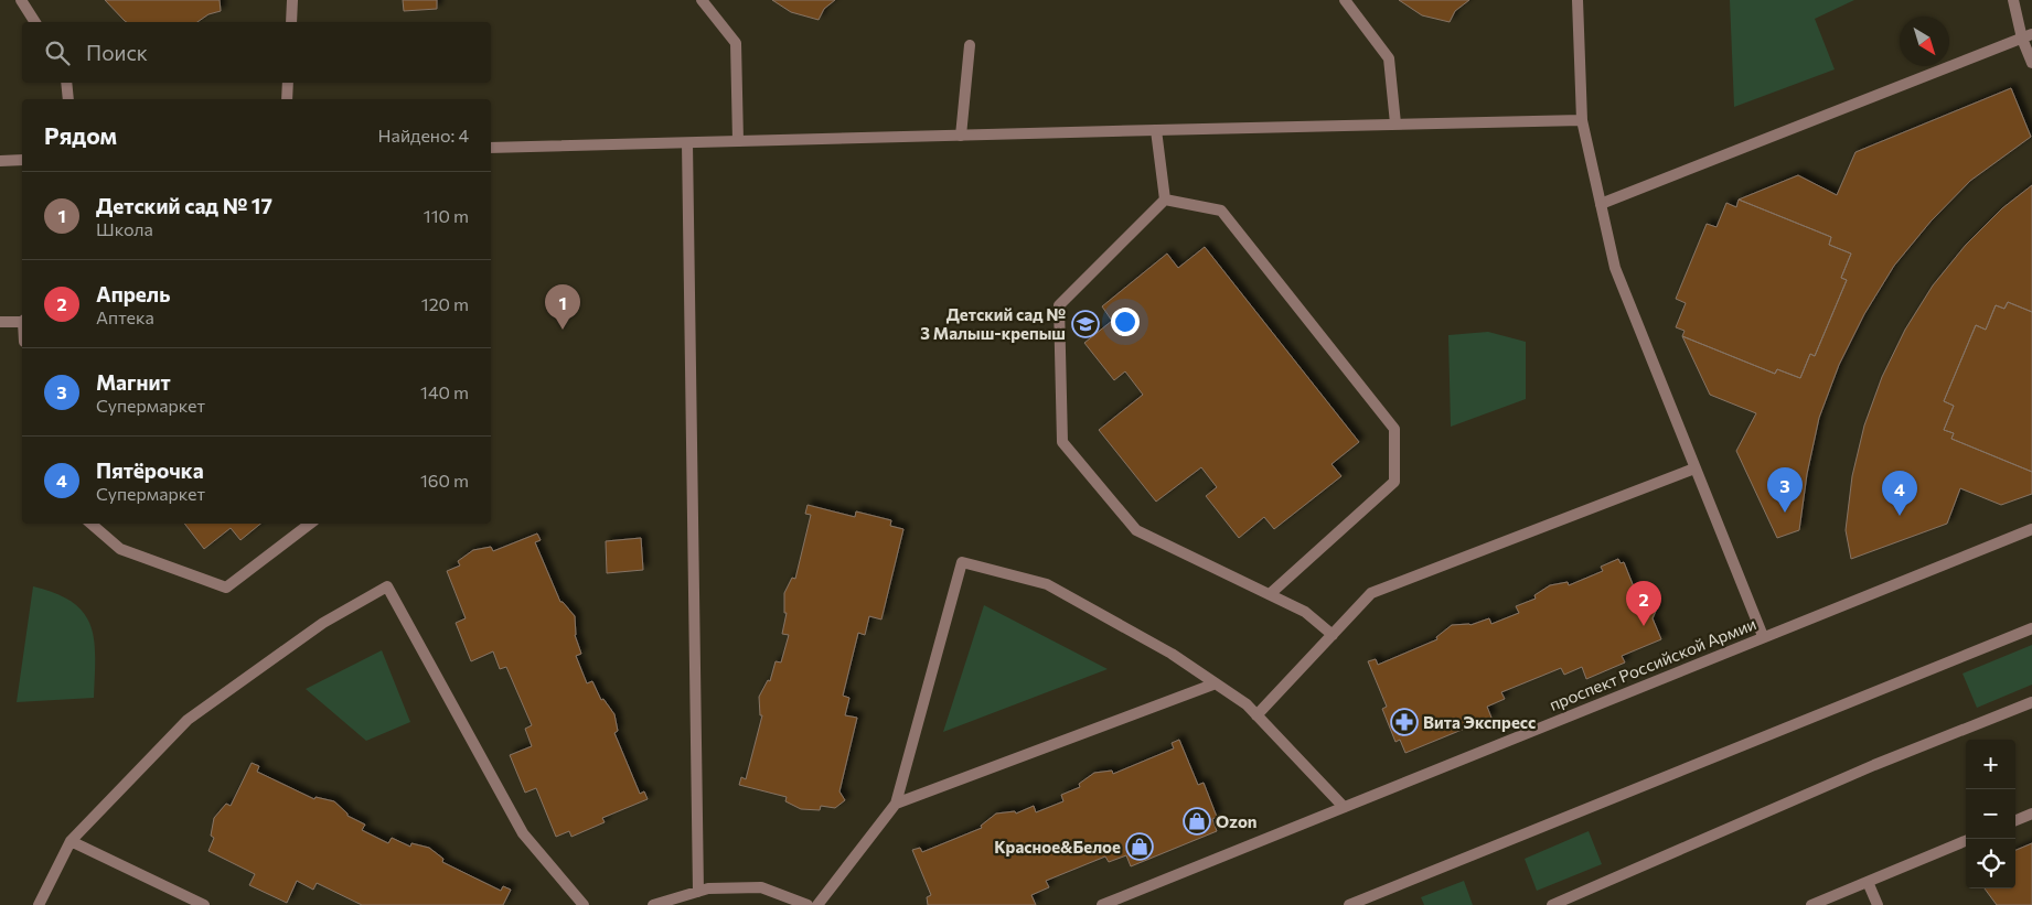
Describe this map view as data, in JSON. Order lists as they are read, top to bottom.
{
  "streets": {
    "street": ["проспект Российской Армии"]
  },
  "places": {
    "school or university": ["Детский сад № 3 Малыш-крепыш"],
    "pharmacy": ["Вита Экспресс"],
    "shop": ["Ozon", "Красное&Белое"]
  },
  "north": "bottom right",
  "page": {
    "search": "Поиск",
    "heading": ["Рядом", "Найдено: 4"],
    "list": [
      {
        "mark": "1",
        "name": "Детский сад № 17",
        "note": "Школа",
        "value": "110 m"
      },
      {
        "mark": "2",
        "name": "Апрель",
        "note": "Аптека",
        "value": "120 m"
      },
      {
        "mark": "3",
        "name": "Магнит",
        "note": "Супермаркет",
        "value": "140 m"
      },
      {
        "mark": "4",
        "name": "Пятёрочка",
        "note": "Супермаркет",
        "value": "160 m"
      }
    ],
    "pins": [
      "1",
      "3",
      "4",
      "2"
    ],
    "map_buttons": ["+", "−"]
  }
}
